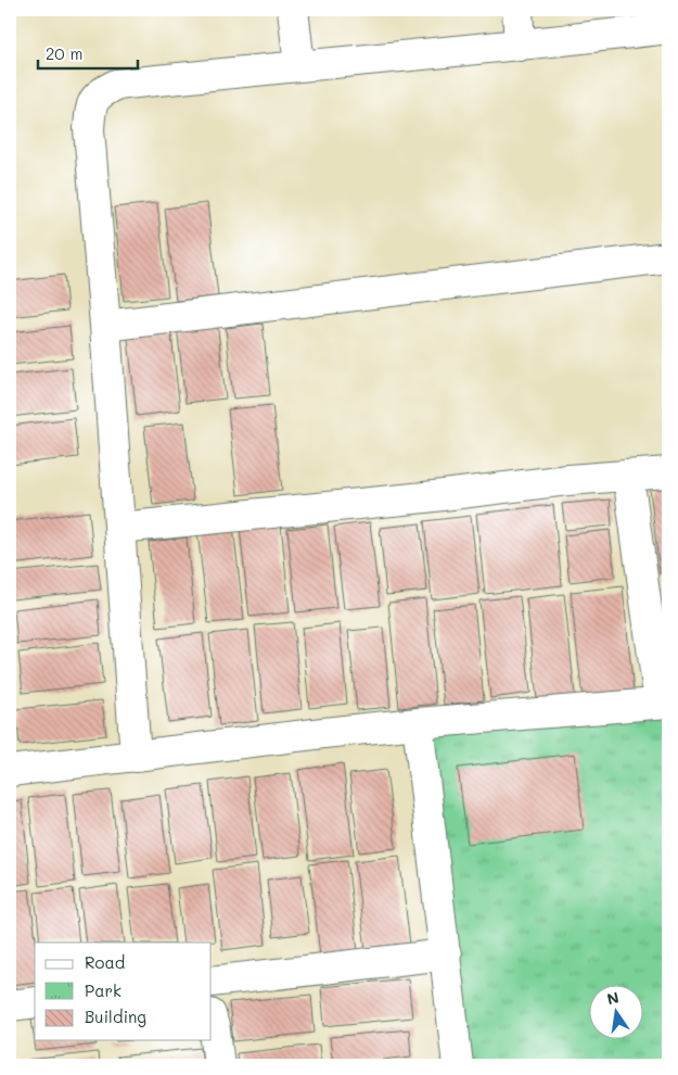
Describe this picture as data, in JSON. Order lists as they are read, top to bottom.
{
  "legend": ["Road", "Park", "Building"],
  "scale_bar": "20 m",
  "north": "top"
}
